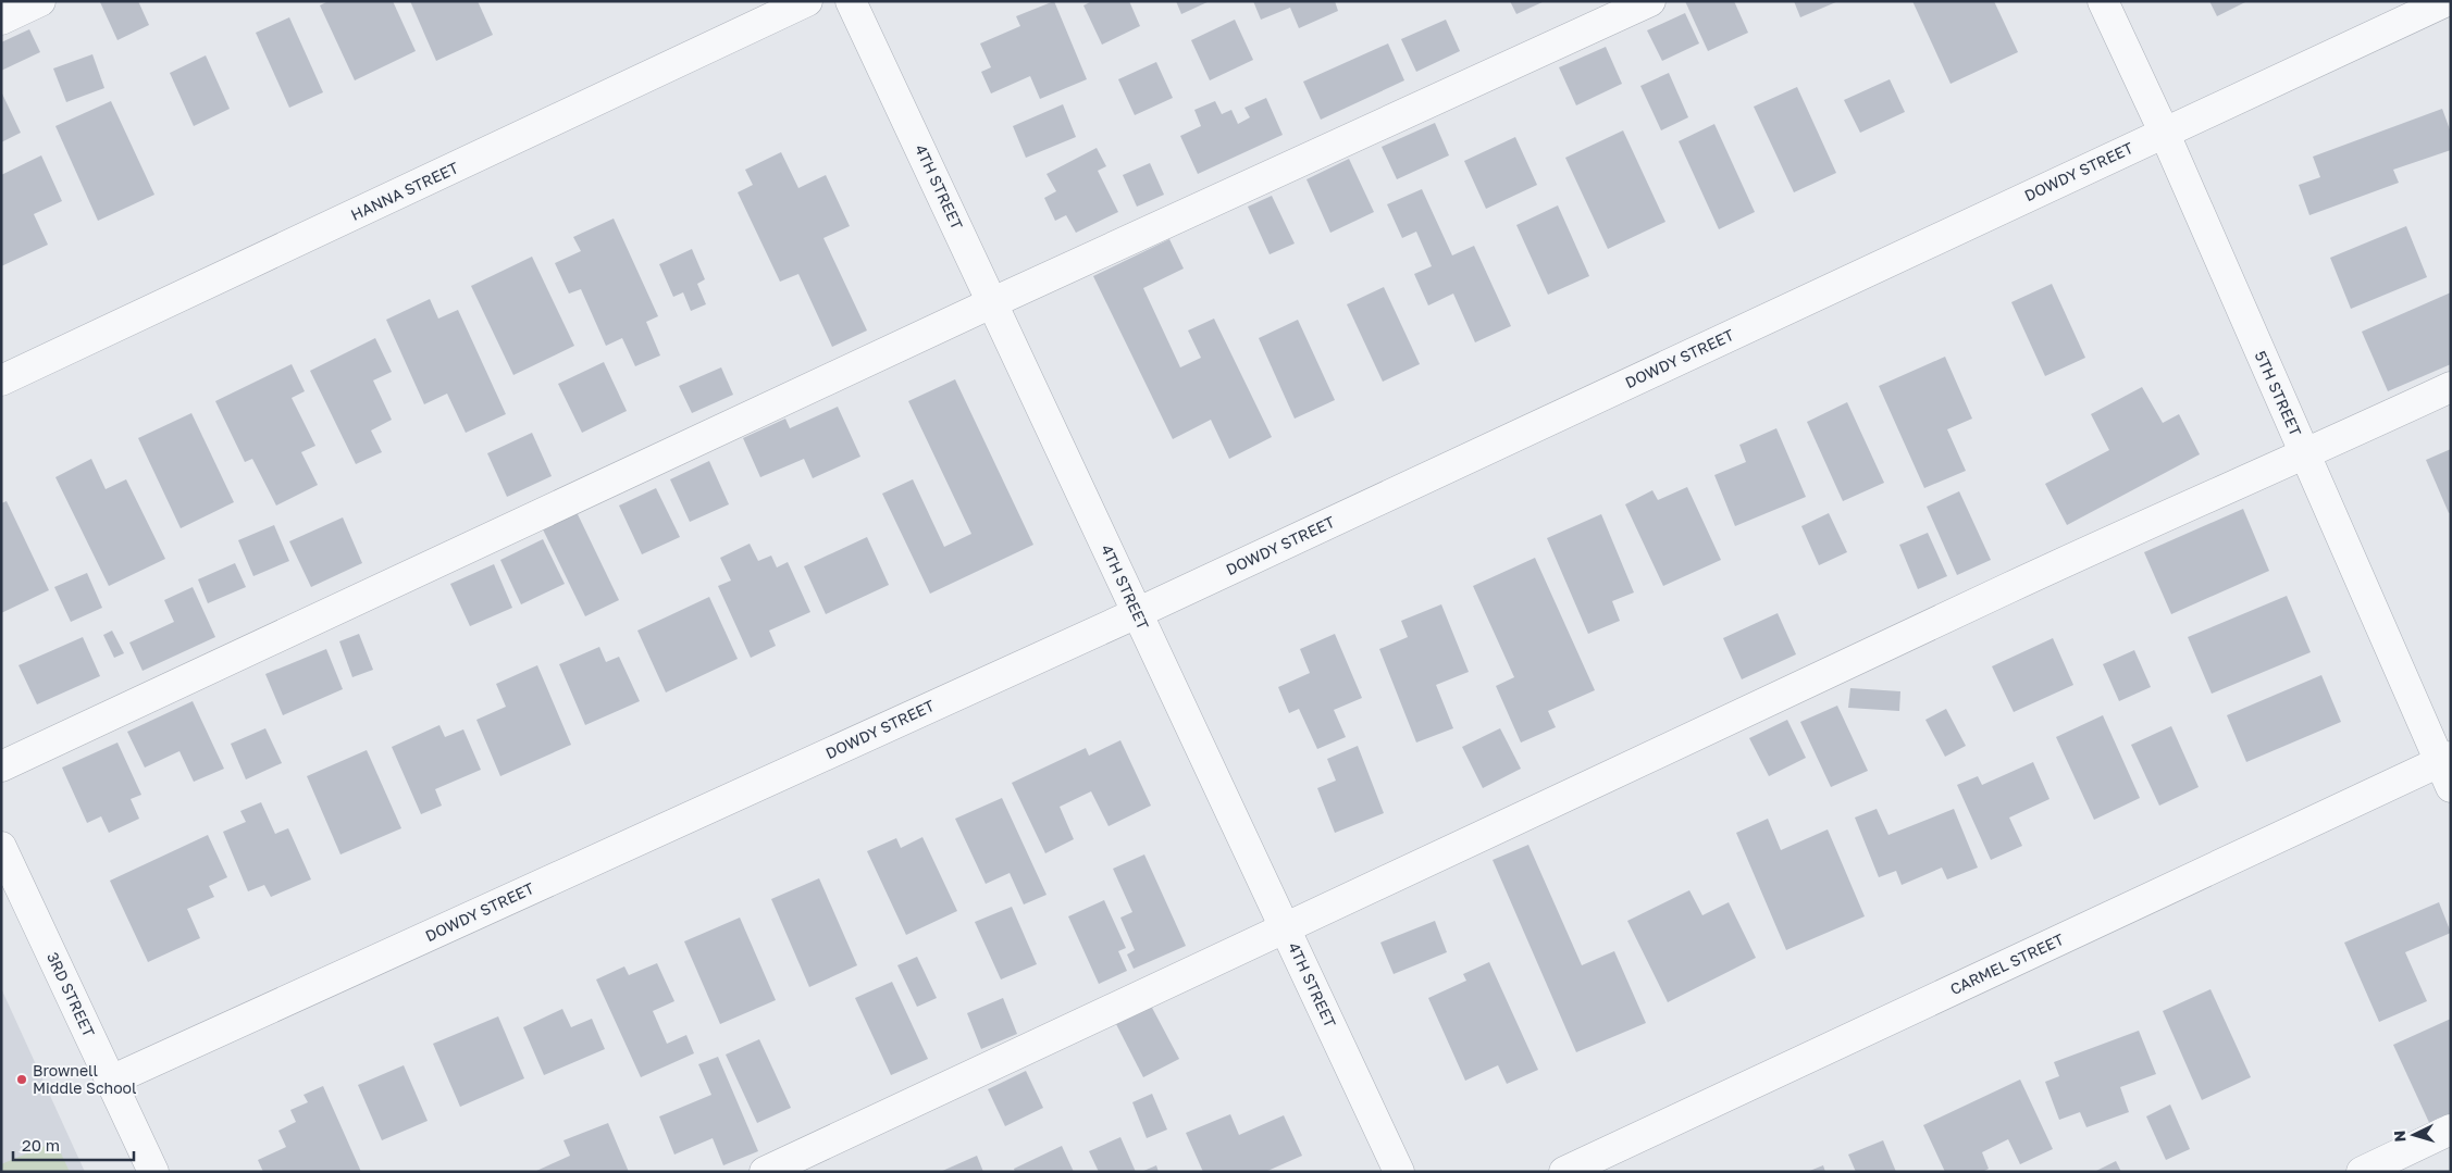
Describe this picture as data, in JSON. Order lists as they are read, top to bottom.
{
  "streets": {
    "street": [
      "DOWDY STREET",
      "4TH STREET",
      "HANNA STREET",
      "5TH STREET",
      "CARMEL STREET",
      "3RD STREET"
    ]
  },
  "crossings": [
    ["DOWDY STREET", "4TH STREET"],
    ["DOWDY STREET", "5TH STREET"],
    ["DOWDY STREET", "3RD STREET"],
    ["5TH STREET", "CARMEL STREET"]
  ],
  "places": ["Brownell Middle School"],
  "scale_bar": "20 m",
  "north": "left"
}
